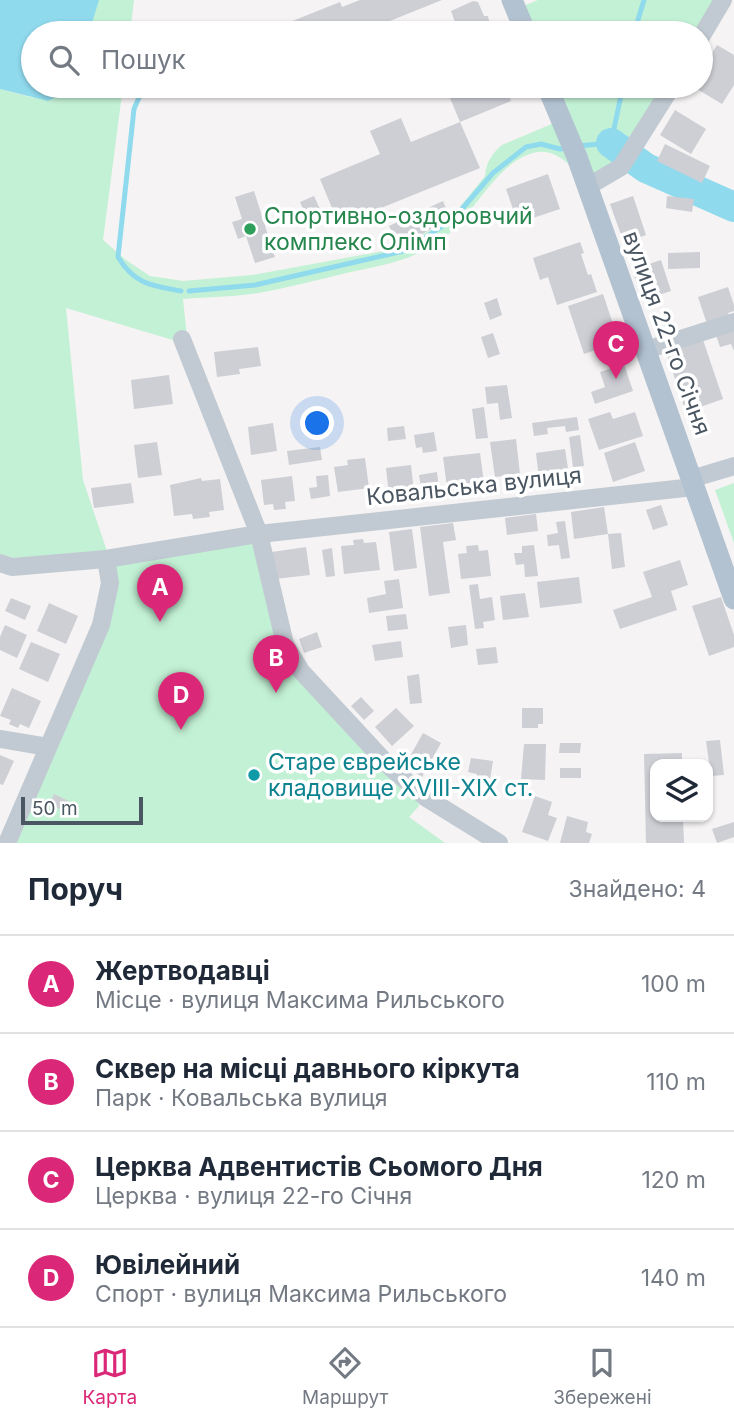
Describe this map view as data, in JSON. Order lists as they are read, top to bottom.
{
  "streets": {
    "main road": ["вулиця 22-го Січня"],
    "street": ["Ковальська вулиця"]
  },
  "crossings": [
    ["вулиця 22-го Січня", "Ковальська вулиця"]
  ],
  "places": ["Спортивно-оздоровчий комплекс Олімп", "Старе єврейське кладовище XVIII-XIX ст."],
  "scale_bar": "50 m",
  "page": {
    "search": "Пошук",
    "pins": [
      "C",
      "A",
      "B",
      "D"
    ],
    "scale": "50 m",
    "heading": ["Поруч", "Знайдено: 4"],
    "list": [
      {
        "mark": "A",
        "name": "Жертводавці",
        "note": "Місце · вулиця Максима Рильського",
        "value": "100 m"
      },
      {
        "mark": "B",
        "name": "Сквер на місці давнього кіркута",
        "note": "Парк · Ковальська вулиця",
        "value": "110 m"
      },
      {
        "mark": "C",
        "name": "Церква Адвентистів Сьомого Дня",
        "note": "Церква · вулиця 22-го Січня",
        "value": "120 m"
      },
      {
        "mark": "D",
        "name": "Ювілейний",
        "note": "Спорт · вулиця Максима Рильського",
        "value": "140 m"
      }
    ],
    "nav": ["Карта", "Маршрут", "Збережені"]
  }
}
